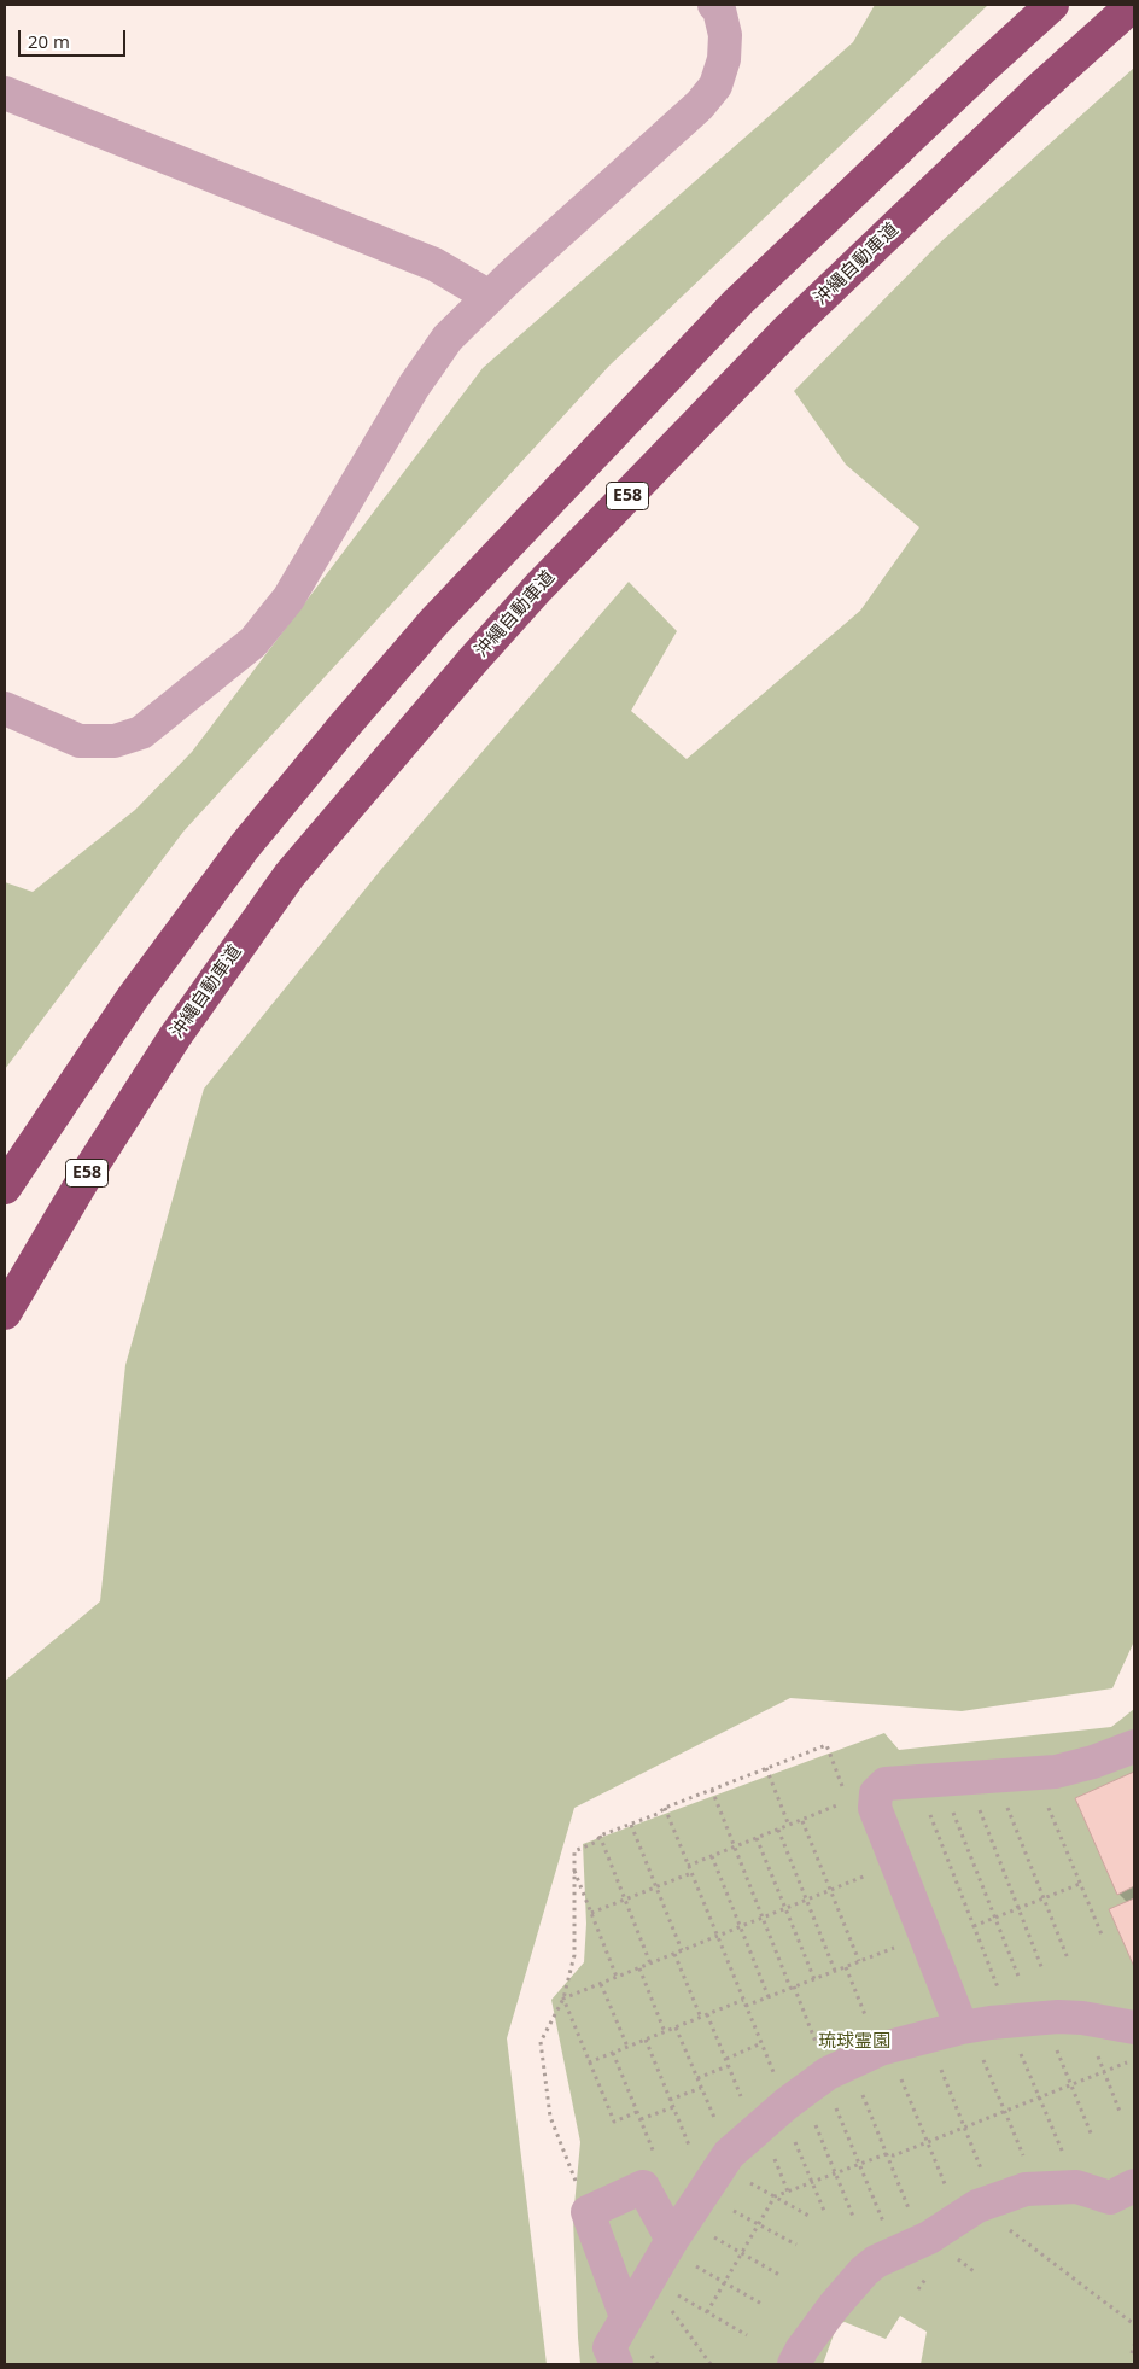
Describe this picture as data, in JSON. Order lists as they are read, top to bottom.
{
  "streets": {
    "highway": ["沖縄自動車道", "E58"]
  },
  "parks": ["琉球霊園"],
  "scale_bar": "20 m"
}
